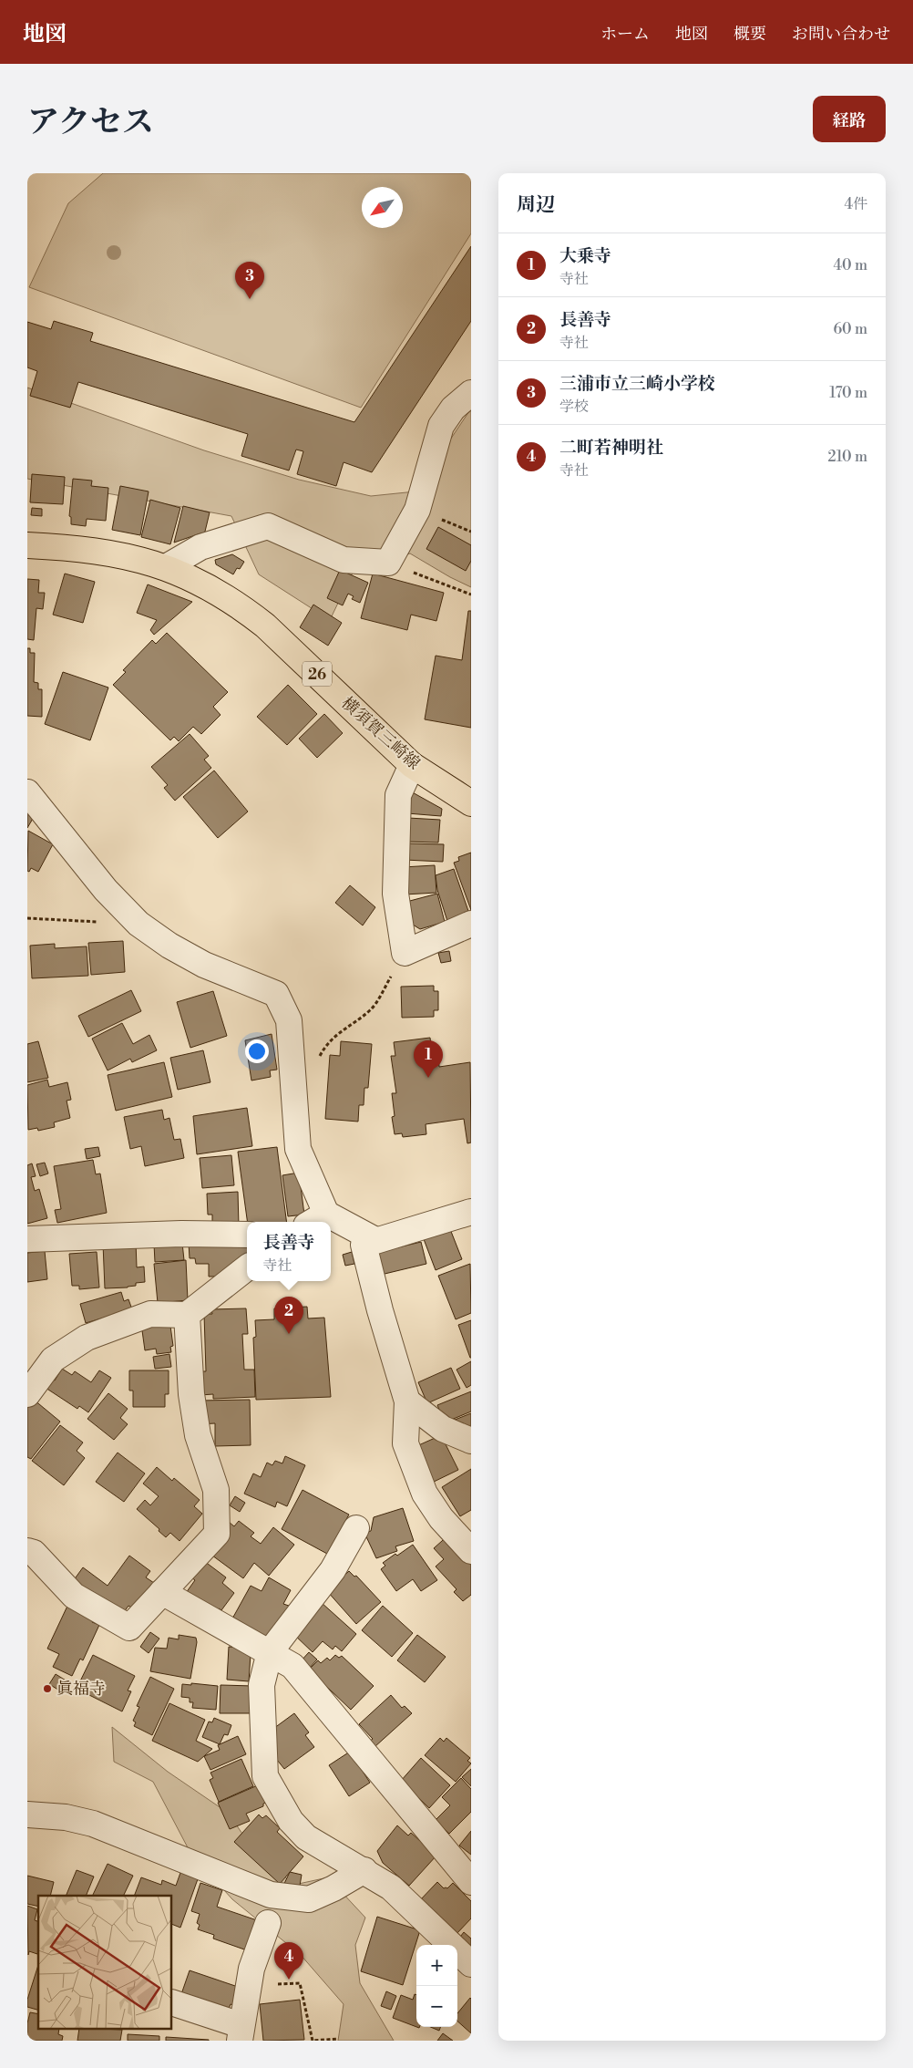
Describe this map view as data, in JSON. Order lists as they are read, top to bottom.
{
  "streets": {
    "main road": ["26", "横須賀三崎線"]
  },
  "places": ["眞福寺"],
  "north": "bottom left",
  "page": {
    "header": "地図",
    "nav": [
      "ホーム",
      "地図",
      "概要",
      "お問い合わせ"
    ],
    "title": "アクセス",
    "buttons": "経路",
    "heading": ["周辺", "4件"],
    "list": [
      {
        "mark": "1",
        "name": "大乗寺",
        "note": "寺社",
        "value": "40 m"
      },
      {
        "mark": "2",
        "name": "長善寺",
        "note": "寺社",
        "value": "60 m"
      },
      {
        "mark": "3",
        "name": "三浦市立三崎小学校",
        "note": "学校",
        "value": "170 m"
      },
      {
        "mark": "4",
        "name": "二町若神明社",
        "note": "寺社",
        "value": "210 m"
      }
    ],
    "pins": [
      "3",
      "1",
      "2",
      "4"
    ],
    "popup": ["長善寺", "寺社"],
    "map_buttons": ["+", "−"]
  }
}
